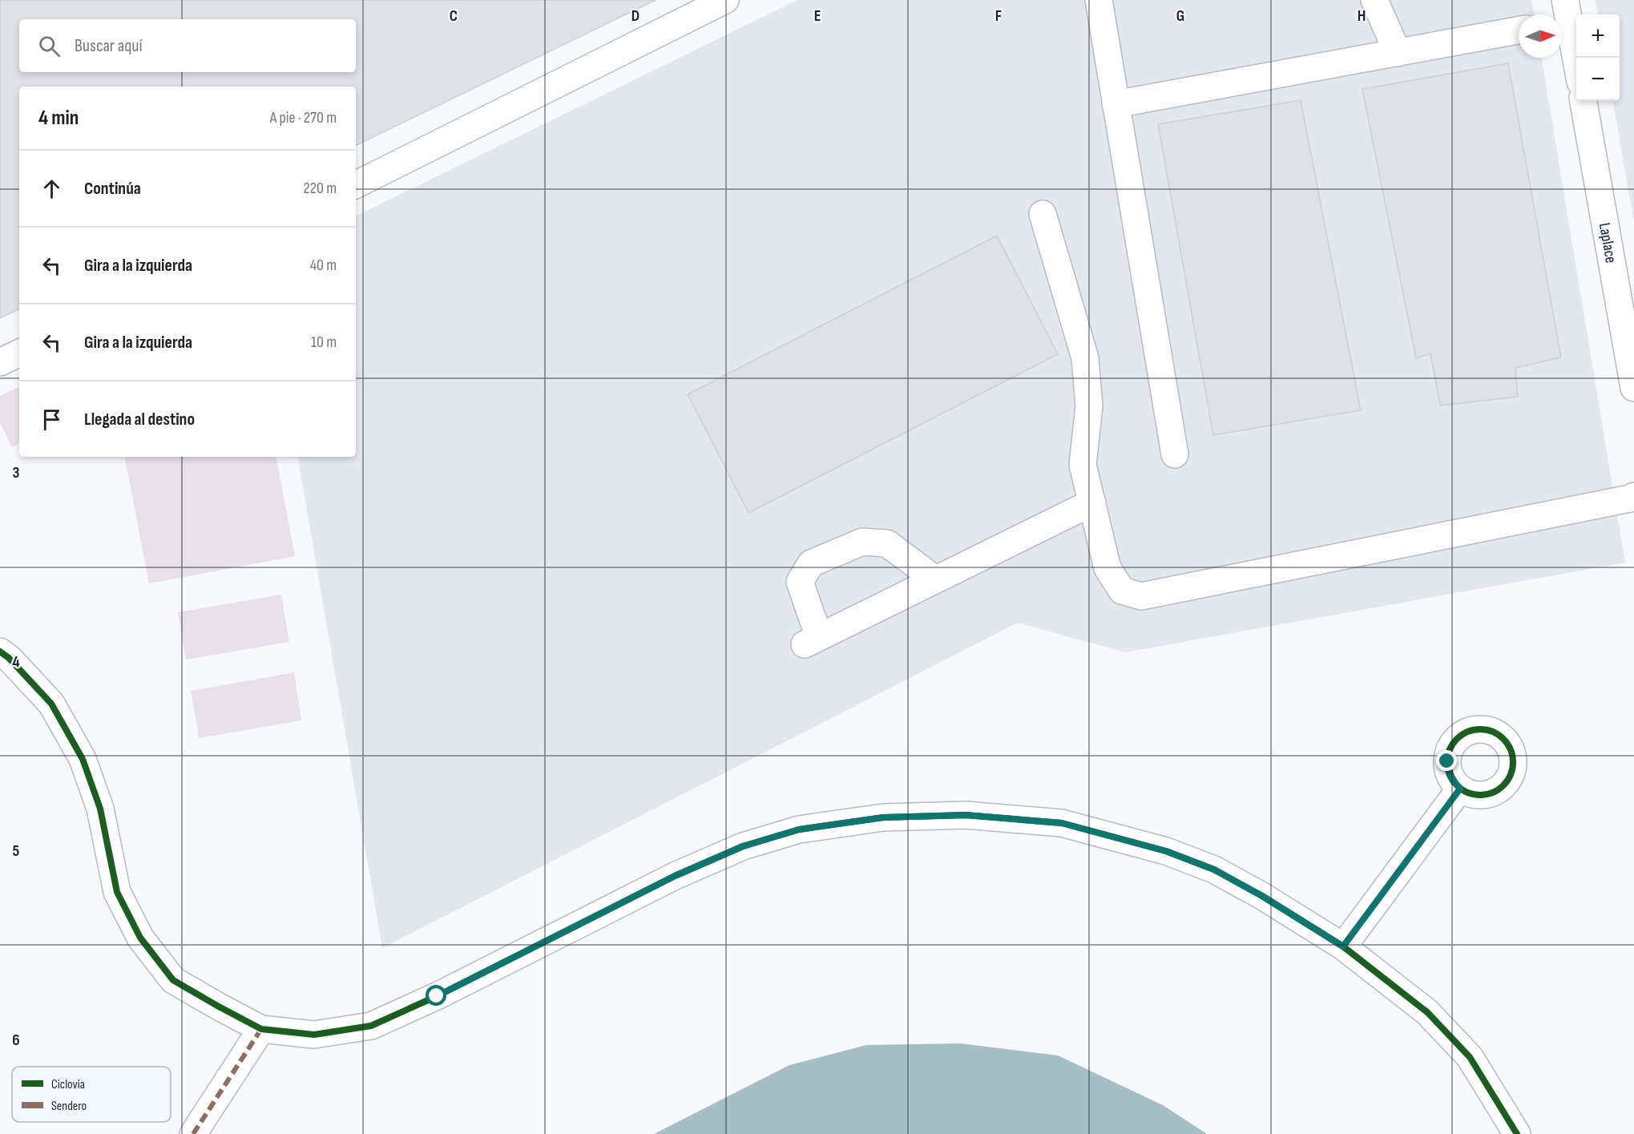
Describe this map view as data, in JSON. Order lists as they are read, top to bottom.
{
  "streets": {
    "street": ["Laplace"]
  },
  "legend": ["Ciclovía", "Sendero"],
  "north": "right",
  "page": {
    "map_buttons": ["+", "−"],
    "search": "Buscar aquí",
    "heading": ["4 min", "A pie · 270 m"],
    "list": [
      ["Continúa", "220 m"],
      ["Gira a la izquierda", "40 m"],
      ["Gira a la izquierda", "10 m"],
      "Llegada al destino"
    ]
  },
  "grid": {
    "columns": [
      "C",
      "D",
      "E",
      "F",
      "G",
      "H"
    ],
    "rows": [
      "3",
      "4",
      "5",
      "6"
    ]
  }
}
